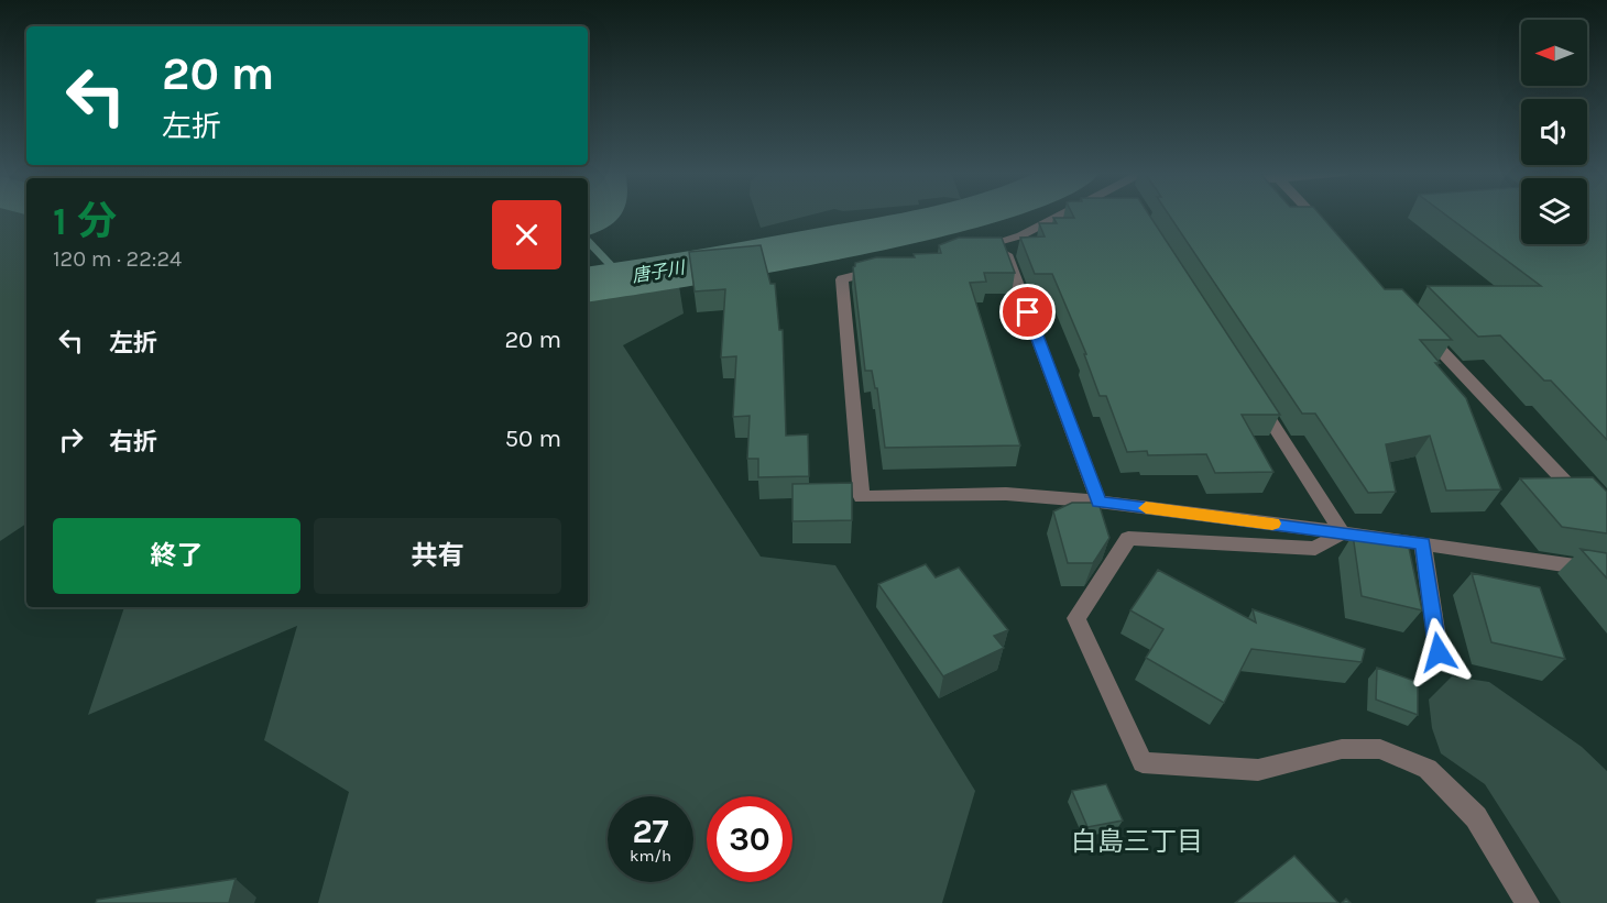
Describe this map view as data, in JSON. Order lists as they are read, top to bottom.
{
  "districts": ["白島三丁目"],
  "water": ["唐子川"],
  "north": "left",
  "page": {
    "turn": ["20 m", "左折"],
    "heading": ["1 分", "120 m · 22:24"],
    "list": [
      {
        "name": "左折",
        "value": "20 m"
      },
      {
        "name": "右折",
        "value": "50 m"
      }
    ],
    "buttons": ["終了", "共有"],
    "speed": "27 km/h",
    "limit": "30"
  }
}
